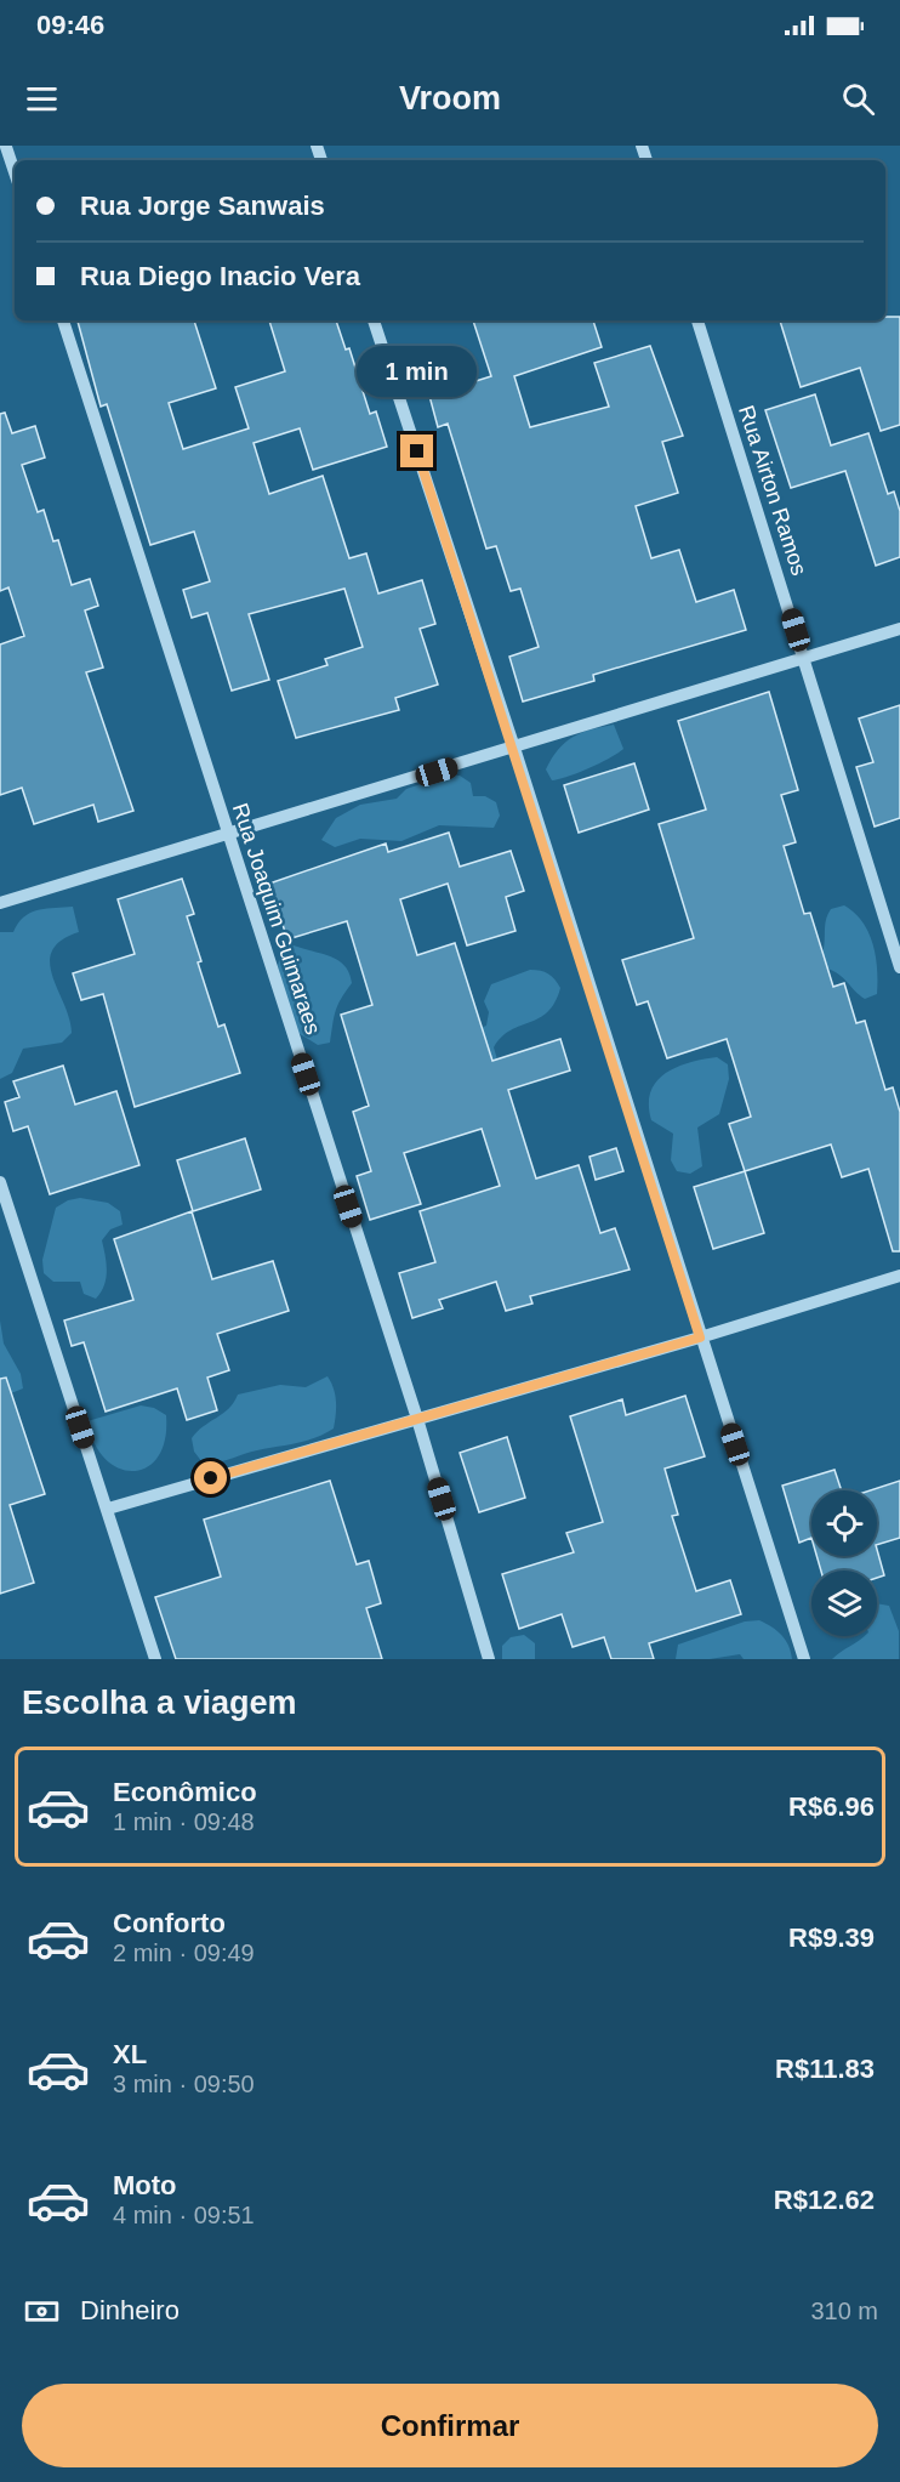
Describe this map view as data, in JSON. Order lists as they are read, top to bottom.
{
  "streets": {
    "street": ["Rua Airton Ramos", "Rua Joaquim Guimaraes"]
  },
  "page": {
    "status": "09:46",
    "header": "Vroom",
    "banner": ["Rua Jorge Sanwais", "Rua Diego Inacio Vera"],
    "bubble": "1 min",
    "heading": "Escolha a viagem",
    "list": [
      {
        "name": "Econômico",
        "note": "1 min · 09:48",
        "value": "R$6.96"
      },
      {
        "name": "Conforto",
        "note": "2 min · 09:49",
        "value": "R$9.39"
      },
      {
        "name": "XL",
        "note": "3 min · 09:50",
        "value": "R$11.83"
      },
      {
        "name": "Moto",
        "note": "4 min · 09:51",
        "value": "R$12.62"
      }
    ],
    "pay": ["Dinheiro", "310 m"],
    "buttons": "Confirmar"
  }
}
